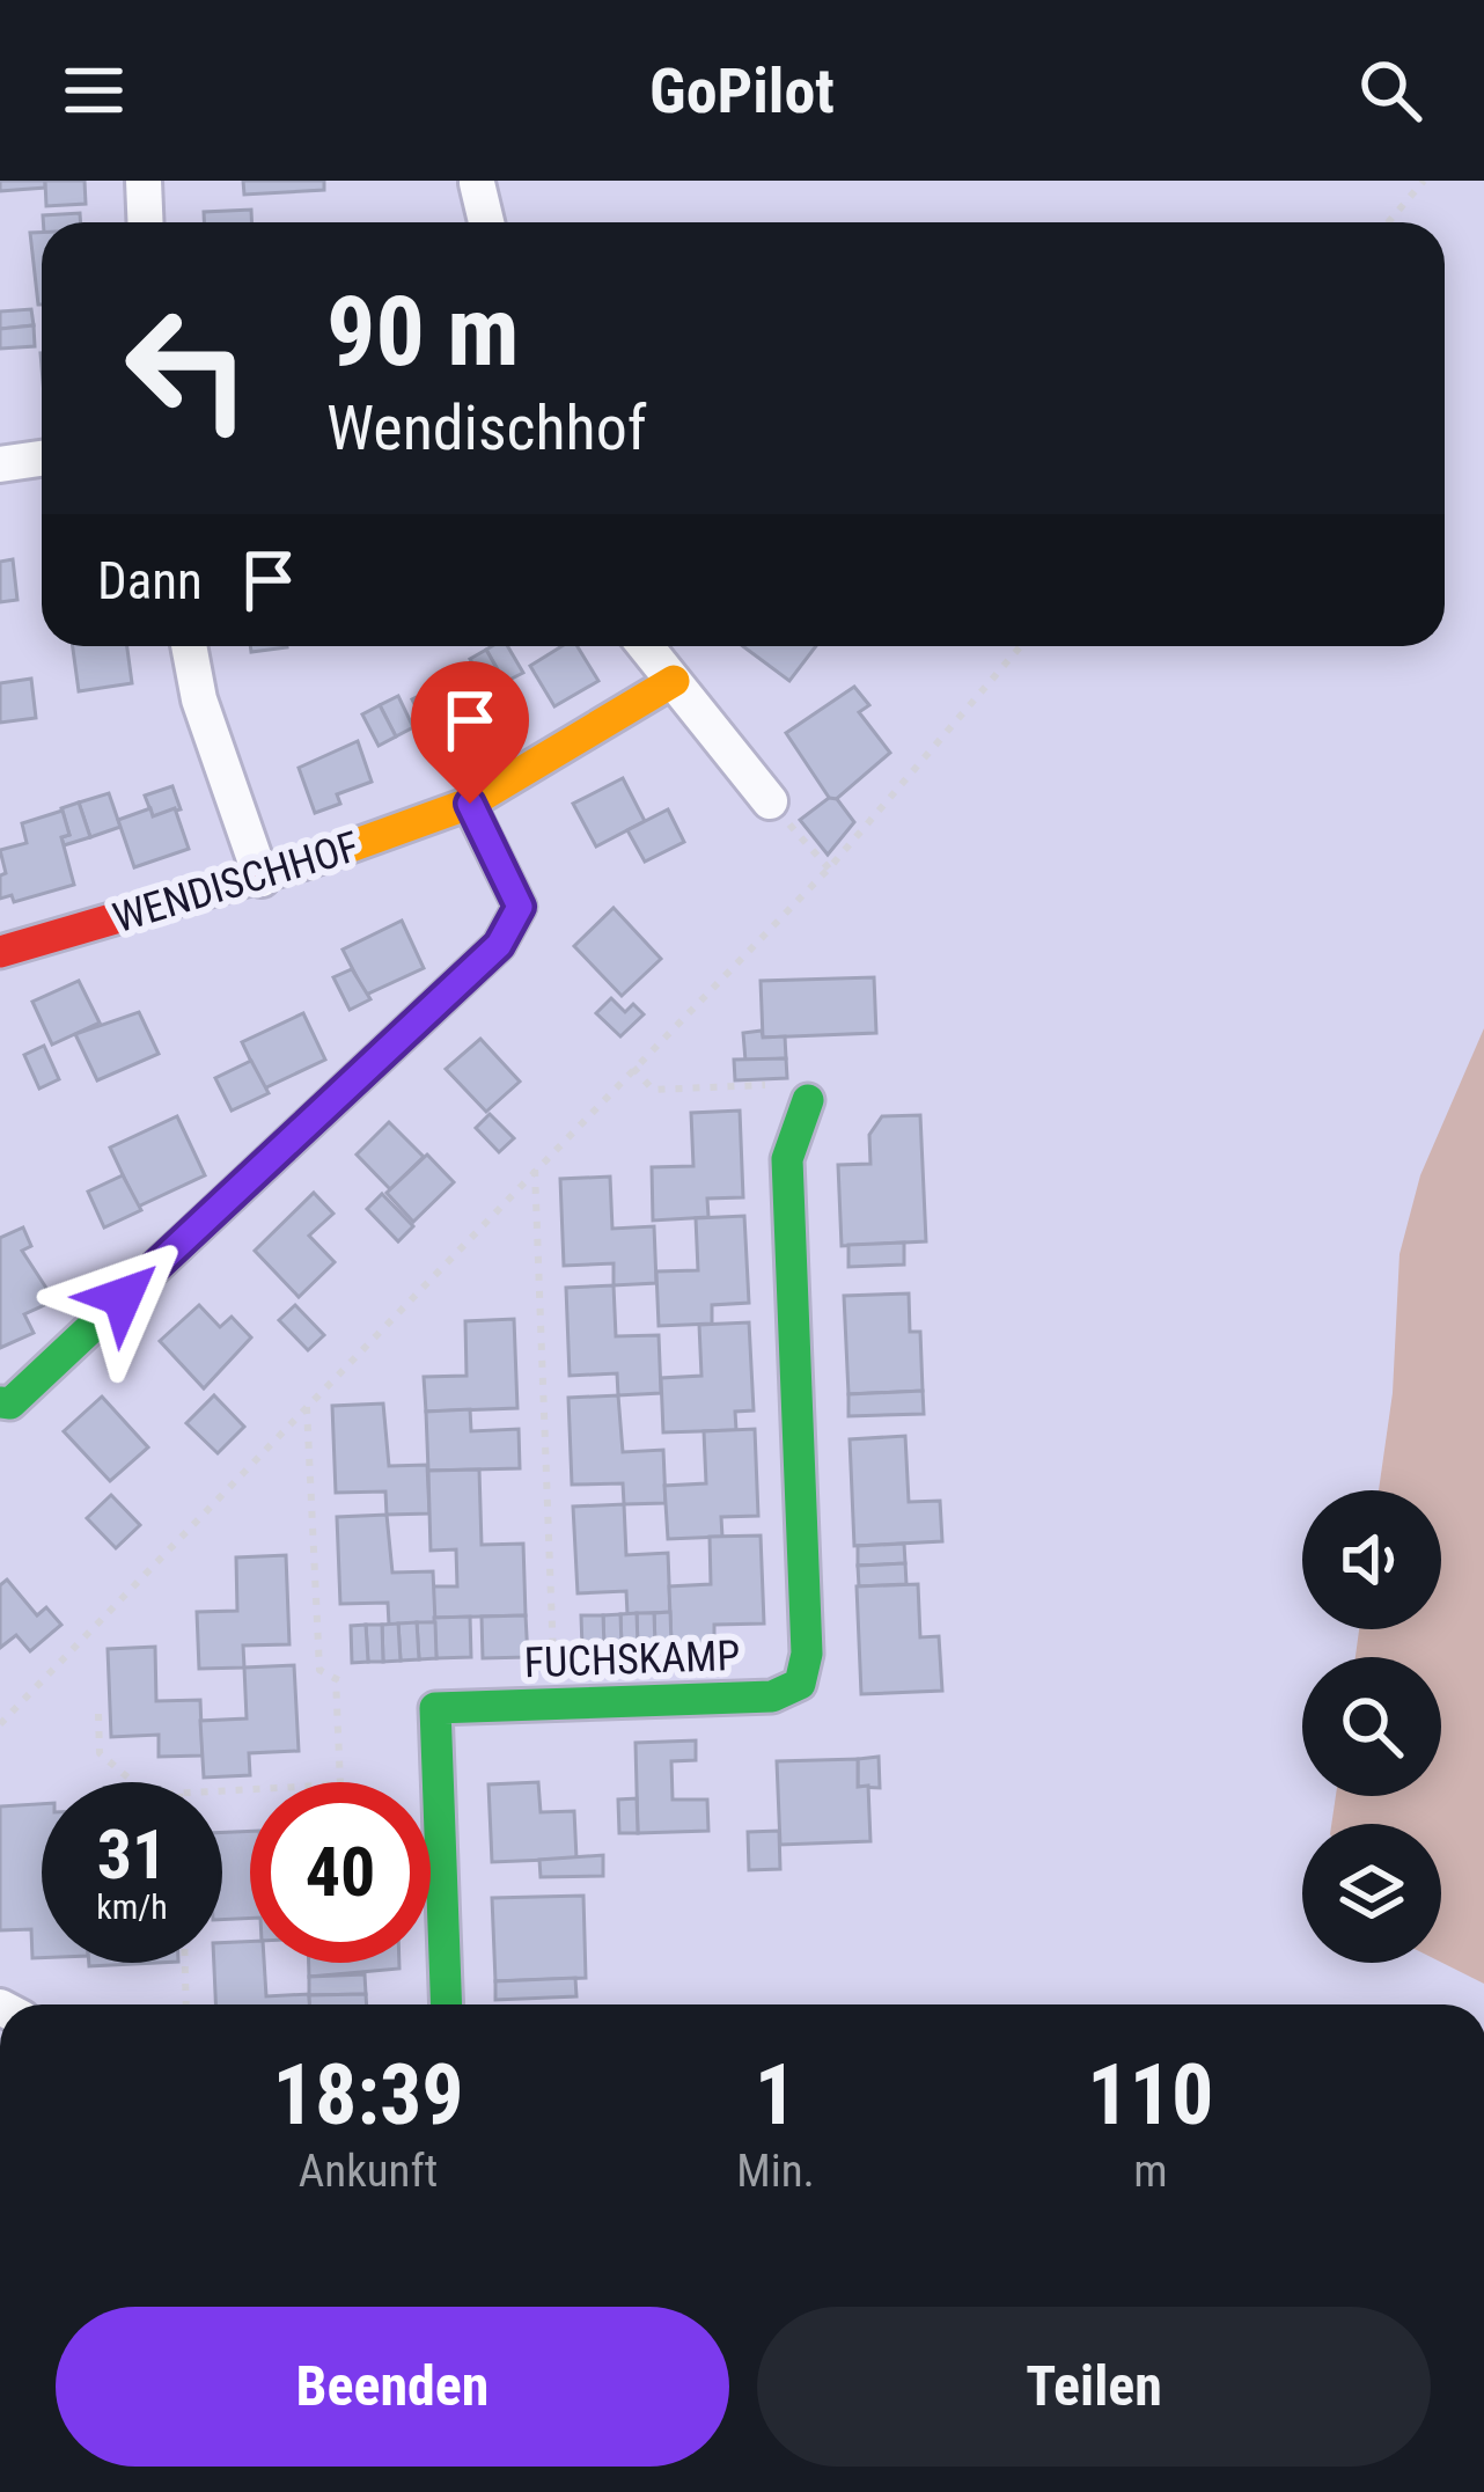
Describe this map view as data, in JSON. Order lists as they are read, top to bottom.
{
  "streets": {
    "street": ["WENDISCHHOF", "FUCHSKAMP"]
  },
  "page": {
    "header": "GoPilot",
    "turn": ["90 m", "Wendischhof"],
    "then": "Dann",
    "speed": "31 km/h",
    "limit": "40",
    "eta": [
      "18:39",
      "Ankunft",
      "1",
      "Min.",
      "110",
      "m"
    ],
    "buttons": ["Beenden", "Teilen"]
  }
}
